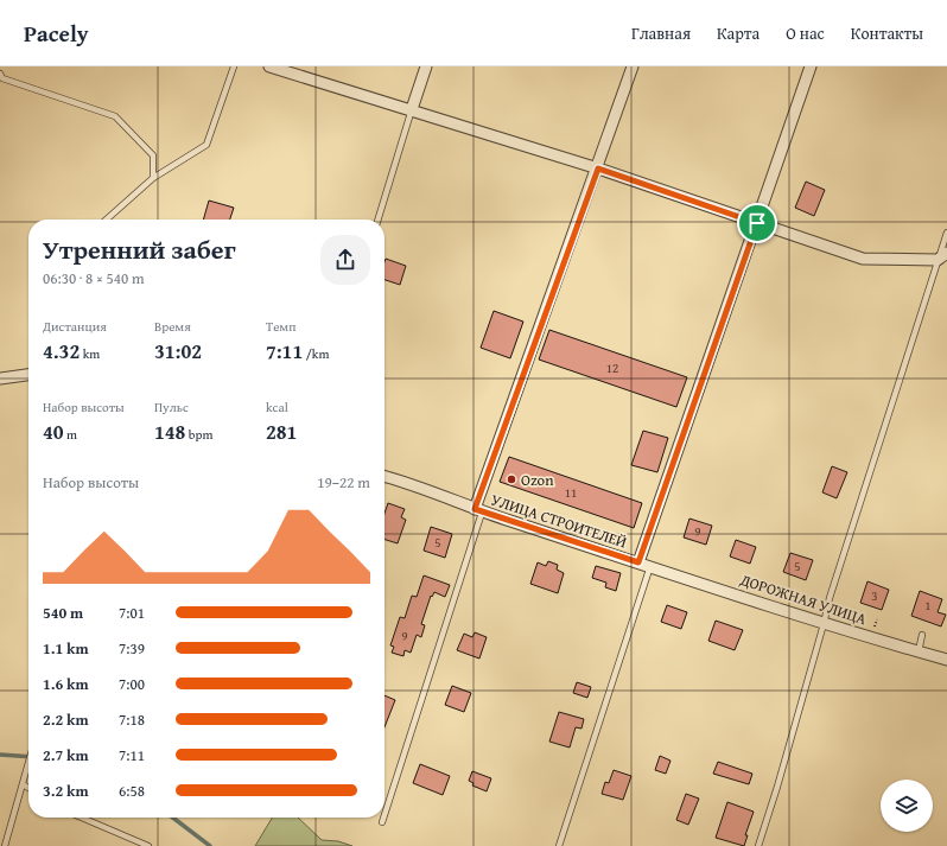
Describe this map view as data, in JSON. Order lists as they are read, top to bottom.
{
  "streets": {
    "street": ["УЛИЦА СТРОИТЕЛЕЙ", "ДОРОЖНАЯ УЛИЦА"]
  },
  "crossings": [
    ["УЛИЦА СТРОИТЕЛЕЙ", "ДОРОЖНАЯ УЛИЦА"]
  ],
  "places": ["Ozon"],
  "house_numbers": [
    "12",
    "11",
    "9",
    "5",
    "5",
    "3",
    "1",
    "9"
  ],
  "page": {
    "header": "Pacely",
    "nav": [
      "Главная",
      "Карта",
      "О нас",
      "Контакты"
    ],
    "heading": ["Утренний забег", "06:30 · 8 × 540 m"],
    "stats": [
      ["Дистанция", "4.32 km"],
      ["Время", "31:02"],
      ["Темп", "7:11 /km"],
      ["Набор высоты", "40 m"],
      ["Пульс", "148 bpm"],
      ["kcal", "281"]
    ],
    "chart": ["Набор высоты", "19–22 m"],
    "list": [
      {
        "name": "540 m",
        "note": "7:01"
      },
      {
        "name": "1.1 km",
        "note": "7:39"
      },
      {
        "name": "1.6 km",
        "note": "7:00"
      },
      {
        "name": "2.2 km",
        "note": "7:18"
      },
      {
        "name": "2.7 km",
        "note": "7:11"
      },
      {
        "name": "3.2 km",
        "note": "6:58"
      }
    ]
  }
}
